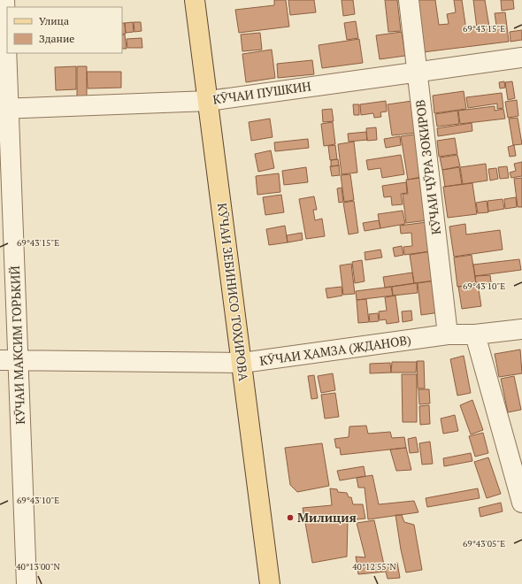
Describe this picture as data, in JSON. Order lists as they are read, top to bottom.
{
  "streets": {
    "main road": ["КӮЧАИ ЗЕБИНИСО ТОҲИРОВА"],
    "street": [
      "КӮЧАИ ПУШКИН",
      "КӮЧАИ ҶӮРА ЗОКИРОВ",
      "КӮЧАИ МАКСИМ ГОРЬКИЙ",
      "КӮЧАИ ҲАМЗА (ЖДАНОВ)"
    ]
  },
  "crossings": [
    ["КӮЧАИ ПУШКИН", "КӮЧАИ ҶӮРА ЗОКИРОВ"],
    ["КӮЧАИ ПУШКИН", "КӮЧАИ ЗЕБИНИСО ТОҲИРОВА"],
    ["КӮЧАИ ПУШКИН", "КӮЧАИ МАКСИМ ГОРЬКИЙ"],
    ["КӮЧАИ ҶӮРА ЗОКИРОВ", "КӮЧАИ ҲАМЗА (ЖДАНОВ)"],
    ["КӮЧАИ ЗЕБИНИСО ТОҲИРОВА", "КӮЧАИ ҲАМЗА (ЖДАНОВ)"],
    ["КӮЧАИ МАКСИМ ГОРЬКИЙ", "КӮЧАИ ҲАМЗА (ЖДАНОВ)"]
  ],
  "places": ["Милиция"],
  "legend": ["Улица", "Здание"],
  "coordinates": [
    "69°43'15\"E",
    "69°43'10\"E",
    "69°43'05\"E",
    "40°13'00\"N",
    "40°12'55\"N"
  ]
}
